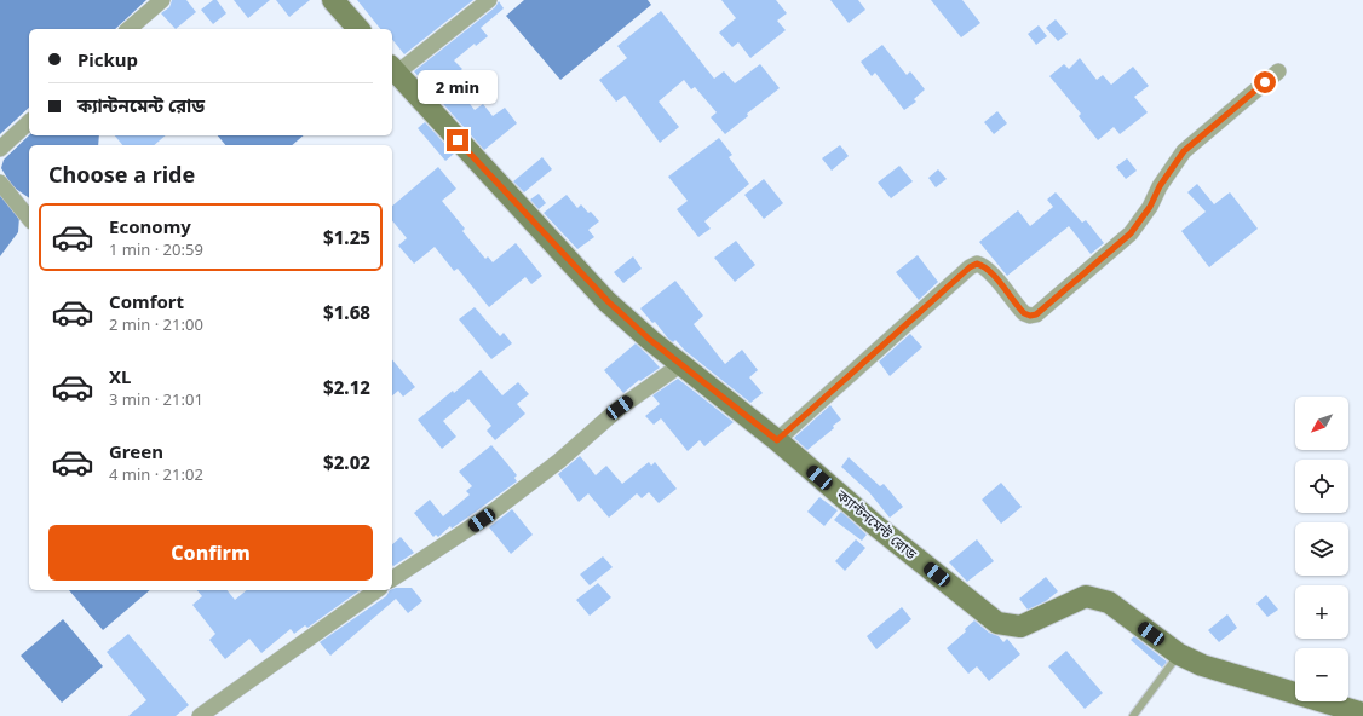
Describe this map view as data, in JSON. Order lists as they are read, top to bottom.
{
  "streets": {
    "main road": ["ক্যান্টনমেন্ট রোড"]
  },
  "north": "bottom left",
  "page": {
    "banner": ["Pickup", "ক্যান্টনমেন্ট রোড"],
    "bubble": "2 min",
    "heading": "Choose a ride",
    "list": [
      {
        "name": "Economy",
        "note": "1 min · 20:59",
        "value": "$1.25"
      },
      {
        "name": "Comfort",
        "note": "2 min · 21:00",
        "value": "$1.68"
      },
      {
        "name": "XL",
        "note": "3 min · 21:01",
        "value": "$2.12"
      },
      {
        "name": "Green",
        "note": "4 min · 21:02",
        "value": "$2.02"
      }
    ],
    "map_buttons": ["+", "−"],
    "buttons": "Confirm"
  }
}
